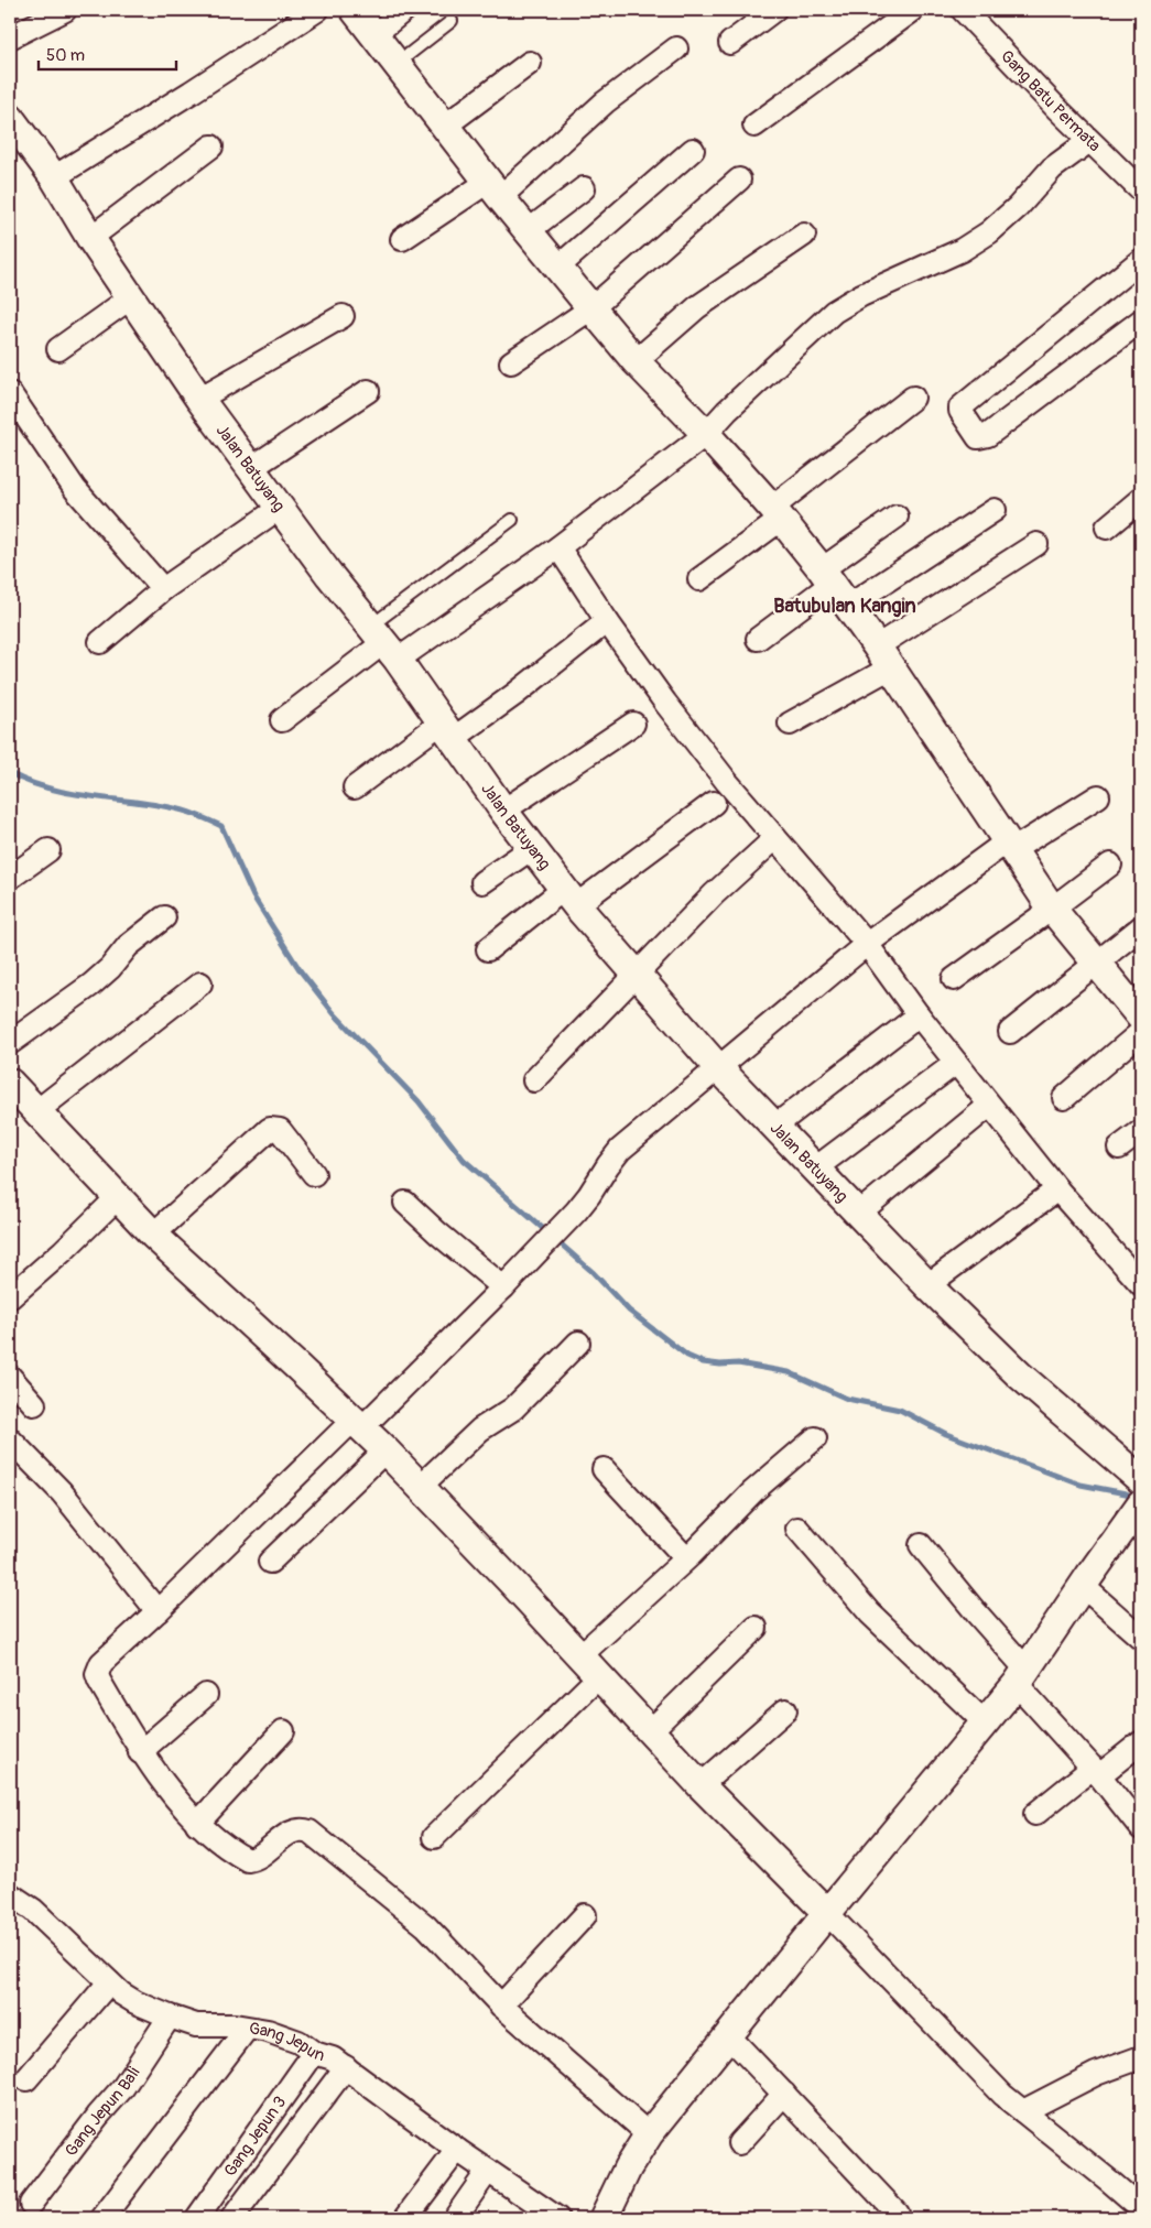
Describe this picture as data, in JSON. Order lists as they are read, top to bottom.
{
  "streets": {
    "street": [
      "Gang Batu Permata",
      "Jalan Batuyang",
      "Gang Jepun",
      "Gang Jepun Bali",
      "Gang Jepun 3"
    ]
  },
  "crossings": [
    ["Gang Jepun", "Gang Jepun Bali"],
    ["Gang Jepun", "Gang Jepun 3"]
  ],
  "districts": ["Batubulan Kangin"],
  "scale_bar": "50 m"
}
